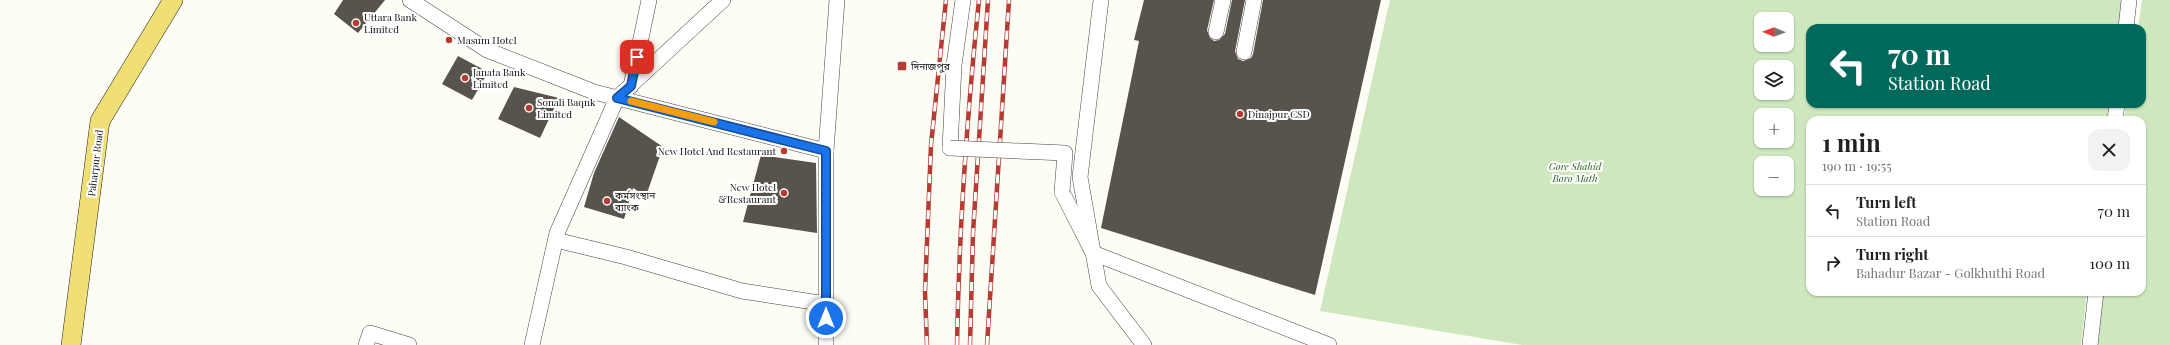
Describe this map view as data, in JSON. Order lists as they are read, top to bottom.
{
  "streets": {
    "main road": ["Paharpur Road"]
  },
  "parks": ["Gore Shahid Boro Math"],
  "places": {
    "other": [
      "Uttara Bank Limited",
      "Masum Hotel",
      "Janata Bank Limited",
      "Sonali Baqnk Limited",
      "Dinajpur CSD",
      "New Hotel And Restaurant",
      "New Hotel &Restaurant",
      "কর্মসংস্থান ব্যাংক"
    ],
    "transit": ["দিনাজপুর"]
  },
  "north": "left",
  "page": {
    "map_buttons": ["+", "−"],
    "turn": ["70 m", "Station Road"],
    "heading": ["1 min", "190 m · 19:55"],
    "list": [
      {
        "name": "Turn left",
        "note": "Station Road",
        "value": "70 m"
      },
      {
        "name": "Turn right",
        "note": "Bahadur Bazar - Golkhuthi Road",
        "value": "100 m"
      }
    ]
  }
}
